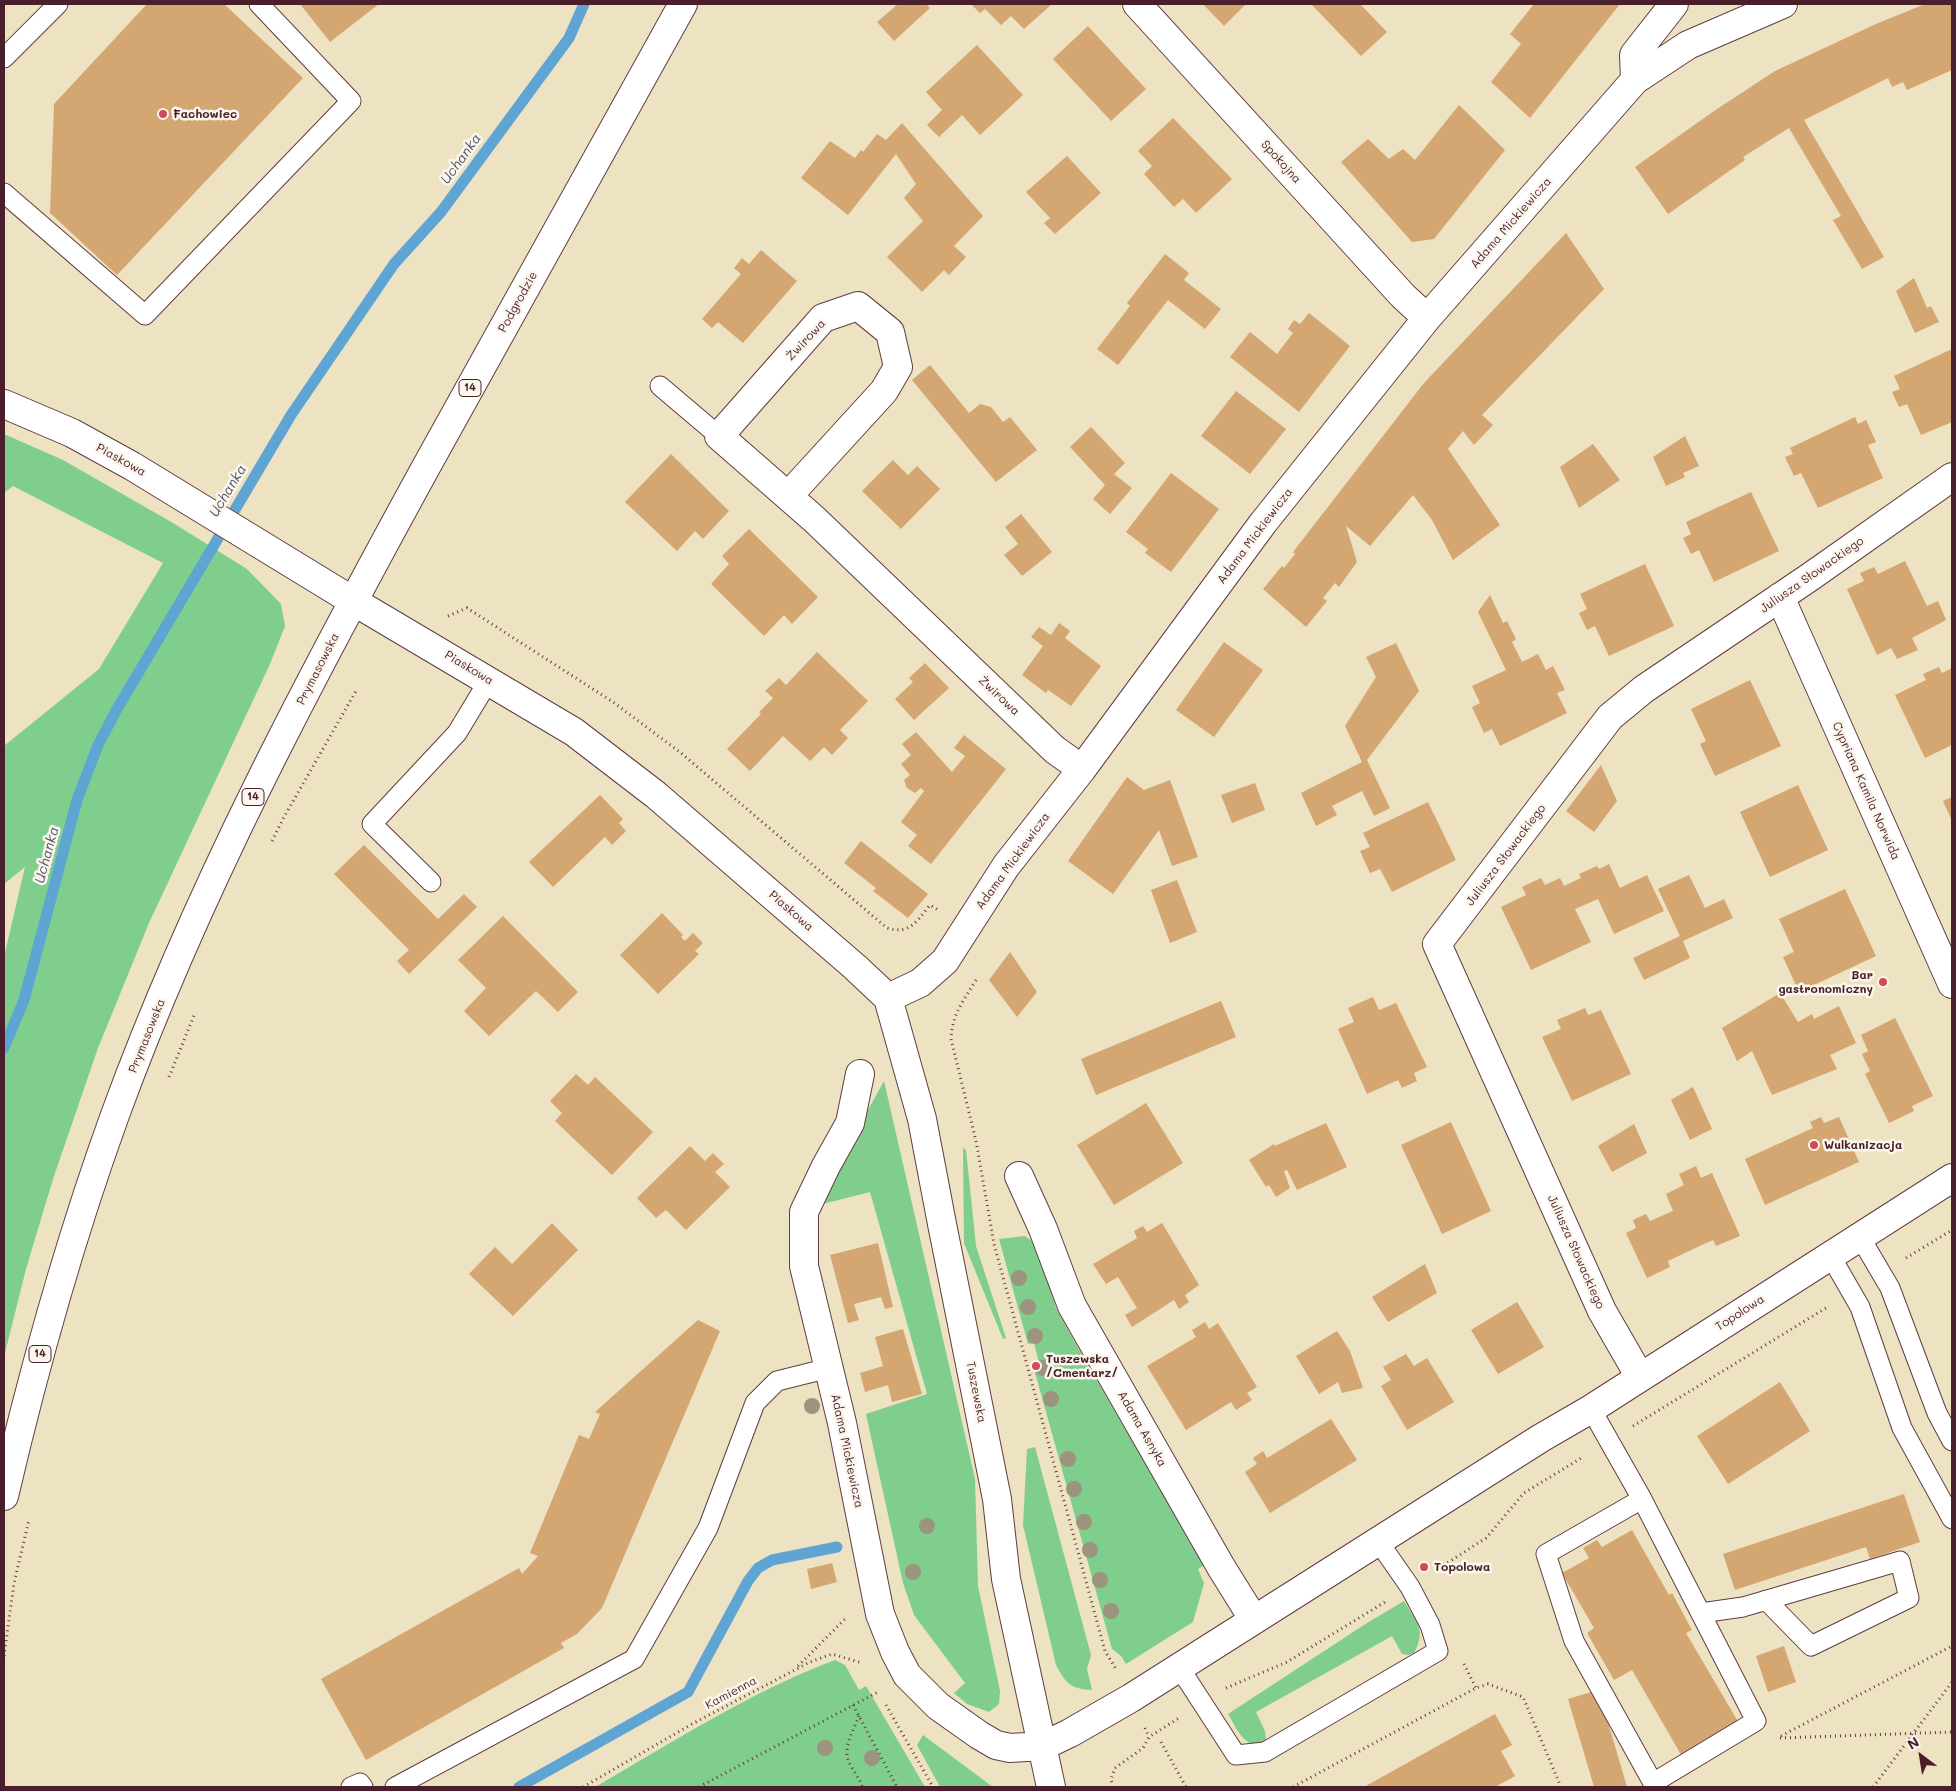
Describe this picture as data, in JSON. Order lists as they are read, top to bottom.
{
  "streets": {
    "street": [
      "Spokojna",
      "Adama Mickiewicza",
      "Podgrodzie",
      "Żwirowa",
      "14",
      "Piaskowa",
      "Juliusza Słowackiego",
      "Prymasowska",
      "Cypriana Kamila Norwida",
      "Topolowa",
      "Tuszewska",
      "Adama Asnyka"
    ],
    "path": ["Kamienna"]
  },
  "crossings": [
    ["Spokojna", "Adama Mickiewicza"],
    ["Adama Mickiewicza", "Żwirowa"],
    ["Adama Mickiewicza", "Piaskowa"],
    ["Adama Mickiewicza", "Topolowa"],
    ["Adama Mickiewicza", "Tuszewska"],
    ["Adama Mickiewicza", "Kamienna"],
    ["Podgrodzie", "Piaskowa"],
    ["Podgrodzie", "Prymasowska"],
    ["Piaskowa", "Prymasowska"],
    ["Piaskowa", "Tuszewska"],
    ["Juliusza Słowackiego", "Cypriana Kamila Norwida"],
    ["Juliusza Słowackiego", "Topolowa"],
    ["Topolowa", "Tuszewska"],
    ["Topolowa", "Adama Asnyka"]
  ],
  "water": ["Uchanka"],
  "places": [
    "Fachowiec",
    "Bar gastronomiczny",
    "Wulkanizacja",
    "Tuszewska /Cmentarz/",
    "Topolowa"
  ],
  "north": "top left"
}
